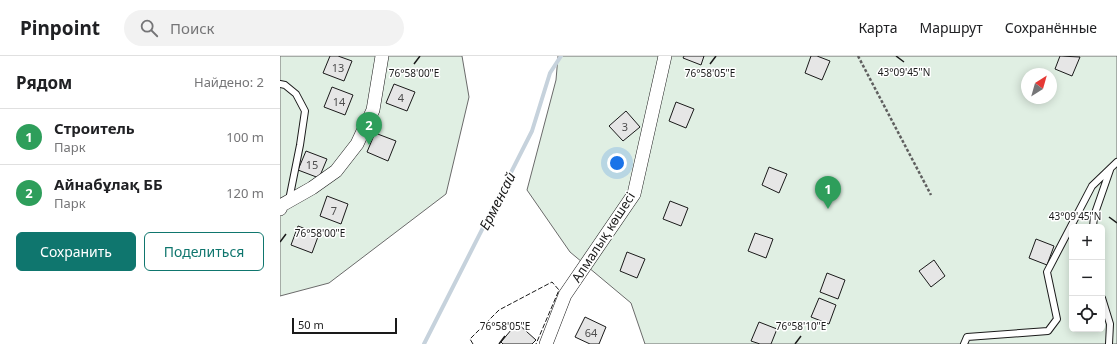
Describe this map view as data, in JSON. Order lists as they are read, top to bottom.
{
  "streets": {
    "street": ["Алмалық көшесі"]
  },
  "water": ["Ерменсай"],
  "house_numbers": [
    "13",
    "4",
    "14",
    "3",
    "15",
    "7",
    "64"
  ],
  "scale_bar": "50 m",
  "north": "top right",
  "page": {
    "header": "Pinpoint",
    "search": "Поиск",
    "nav": ["Карта", "Маршрут", "Сохранённые"],
    "heading": ["Рядом", "Найдено: 2"],
    "list": [
      {
        "mark": "1",
        "name": "Строитель",
        "note": "Парк",
        "value": "100 m"
      },
      {
        "mark": "2",
        "name": "Айнабұлақ ББ",
        "note": "Парк",
        "value": "120 m"
      }
    ],
    "pins": ["2", "1"],
    "buttons": ["Сохранить", "Поделиться"],
    "map_buttons": ["+", "−"],
    "scale": "50 m"
  },
  "coordinates": [
    "43°09'45\"N",
    "76°58'00\"E",
    "76°58'05\"E",
    "76°58'10\"E"
  ]
}
